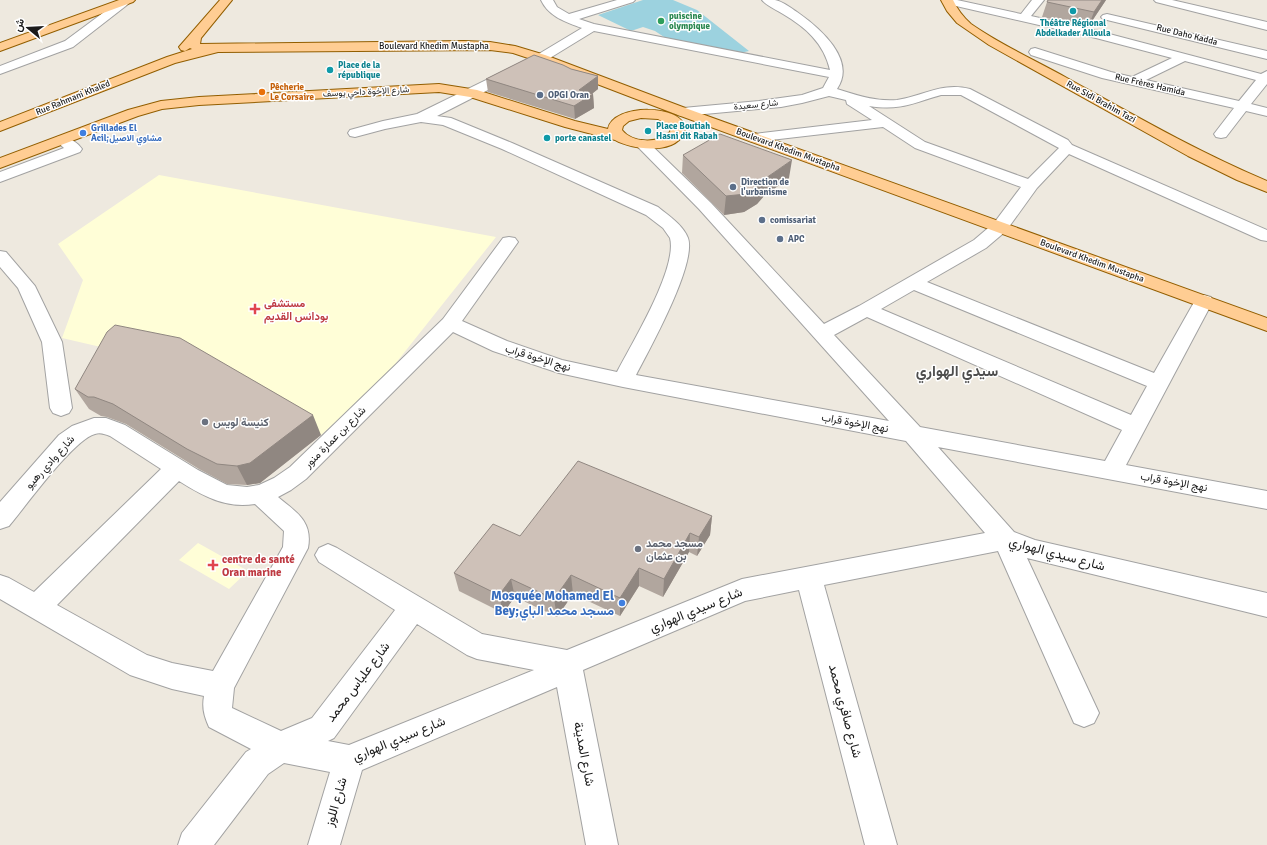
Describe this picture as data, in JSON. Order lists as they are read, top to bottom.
{
  "streets": {
    "main road": [
      "Boulevard Khedim Mustapha",
      "شارع الإخوة داحي يوسف",
      "Rue Rahmani Khaled",
      "Rue Sidi Brahim Tazi"
    ],
    "street": [
      "Rue Daho Kadda",
      "Rue Frères Hamida",
      "شارع سعيدة",
      "نهج الإخوة قراب",
      "شارع بن عمارة منور",
      "شارع وادي رهيو",
      "شارع سيدي الهواري",
      "شارع علباس محمد",
      "شارع صافري محمد",
      "شارع المدينة",
      "شارع اللوز"
    ]
  },
  "crossings": [
    ["Boulevard Khedim Mustapha", "شارع سعيدة"],
    ["Rue Frères Hamida", "Rue Sidi Brahim Tazi"],
    ["نهج الإخوة قراب", "شارع بن عمارة منور"],
    ["شارع بن عمارة منور", "شارع وادي رهيو"],
    ["شارع سيدي الهواري", "شارع علباس محمد"],
    ["شارع سيدي الهواري", "شارع صافري محمد"],
    ["شارع سيدي الهواري", "شارع المدينة"],
    ["شارع سيدي الهواري", "شارع اللوز"]
  ],
  "districts": ["سيدي الهواري"],
  "places": {
    "other": [
      "Théâtre Régional Abdelkader Alloula",
      "puiscine olympique",
      "Place de la république",
      "Pêcherie Le Corsaire",
      "OPGI Oran",
      "Place Boutiah Hasni dit Rabah",
      "Grillades El Acil;مشاوي الاصيل",
      "porte canastel",
      "Direction de l'urbanisme",
      "comissariat",
      "APC",
      "كنيسة لويس",
      "مسجد محمد بن عثمان",
      "Mosquée Mohamed El Bey;مسجد محمد الباي"
    ],
    "health": ["مستشفى بودانس القديم", "centre de santé Oran marine"]
  },
  "north": "left"
}
